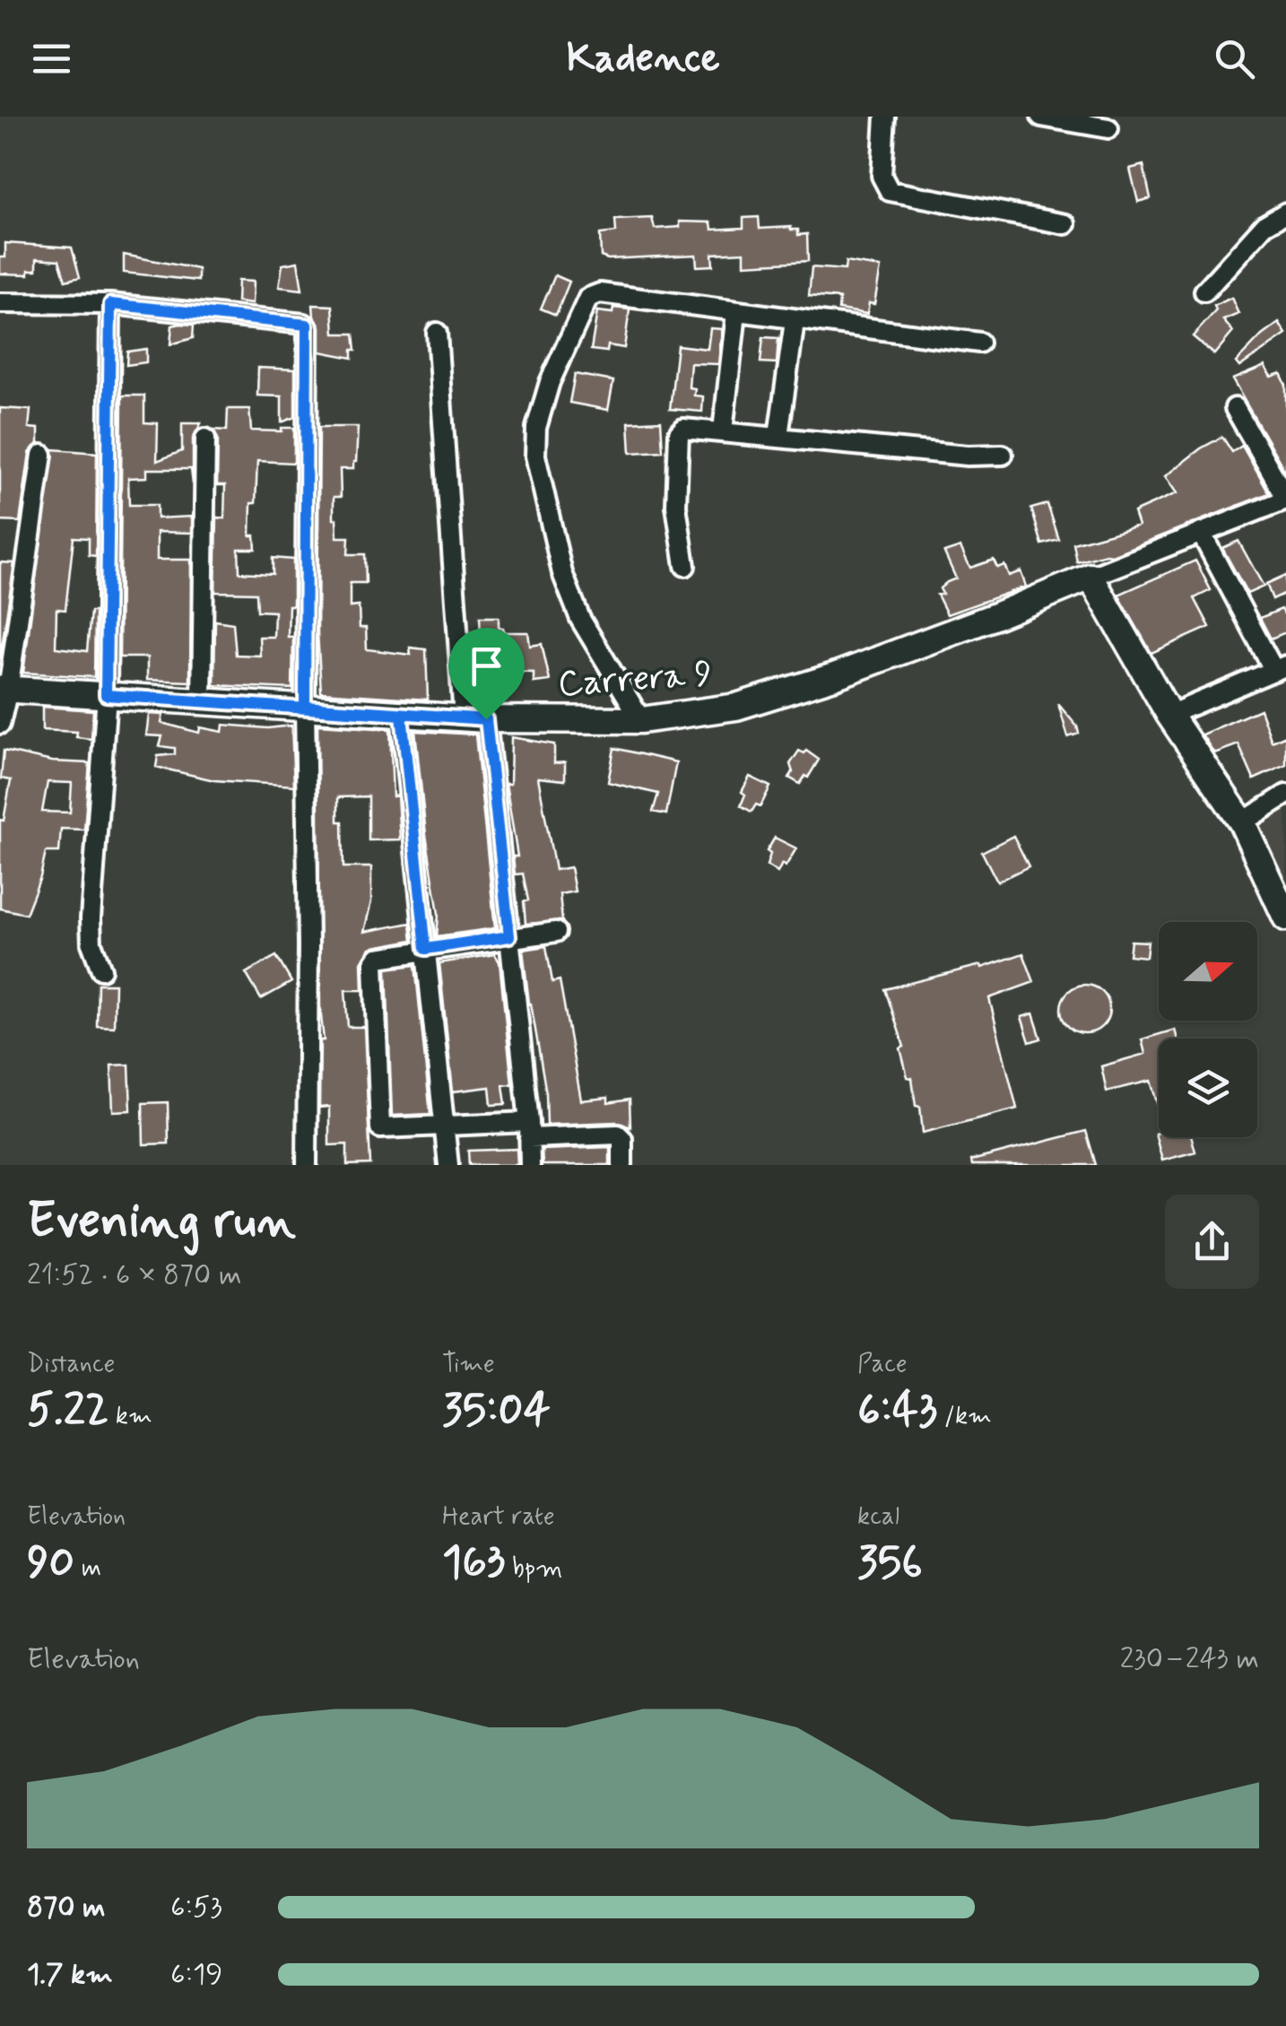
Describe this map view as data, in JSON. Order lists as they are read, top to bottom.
{
  "streets": {
    "main road": ["Carrera 9"]
  },
  "north": "right",
  "page": {
    "header": "Kadence",
    "heading": ["Evening run", "21:52 · 6 × 870 m"],
    "stats": [
      ["Distance", "5.22 km"],
      ["Time", "35:04"],
      ["Pace", "6:43 /km"],
      ["Elevation", "90 m"],
      ["Heart rate", "163 bpm"],
      ["kcal", "356"]
    ],
    "chart": ["Elevation", "230–243 m"],
    "list": [
      {
        "name": "870 m",
        "note": "6:53"
      },
      {
        "name": "1.7 km",
        "note": "6:19"
      }
    ]
  }
}
